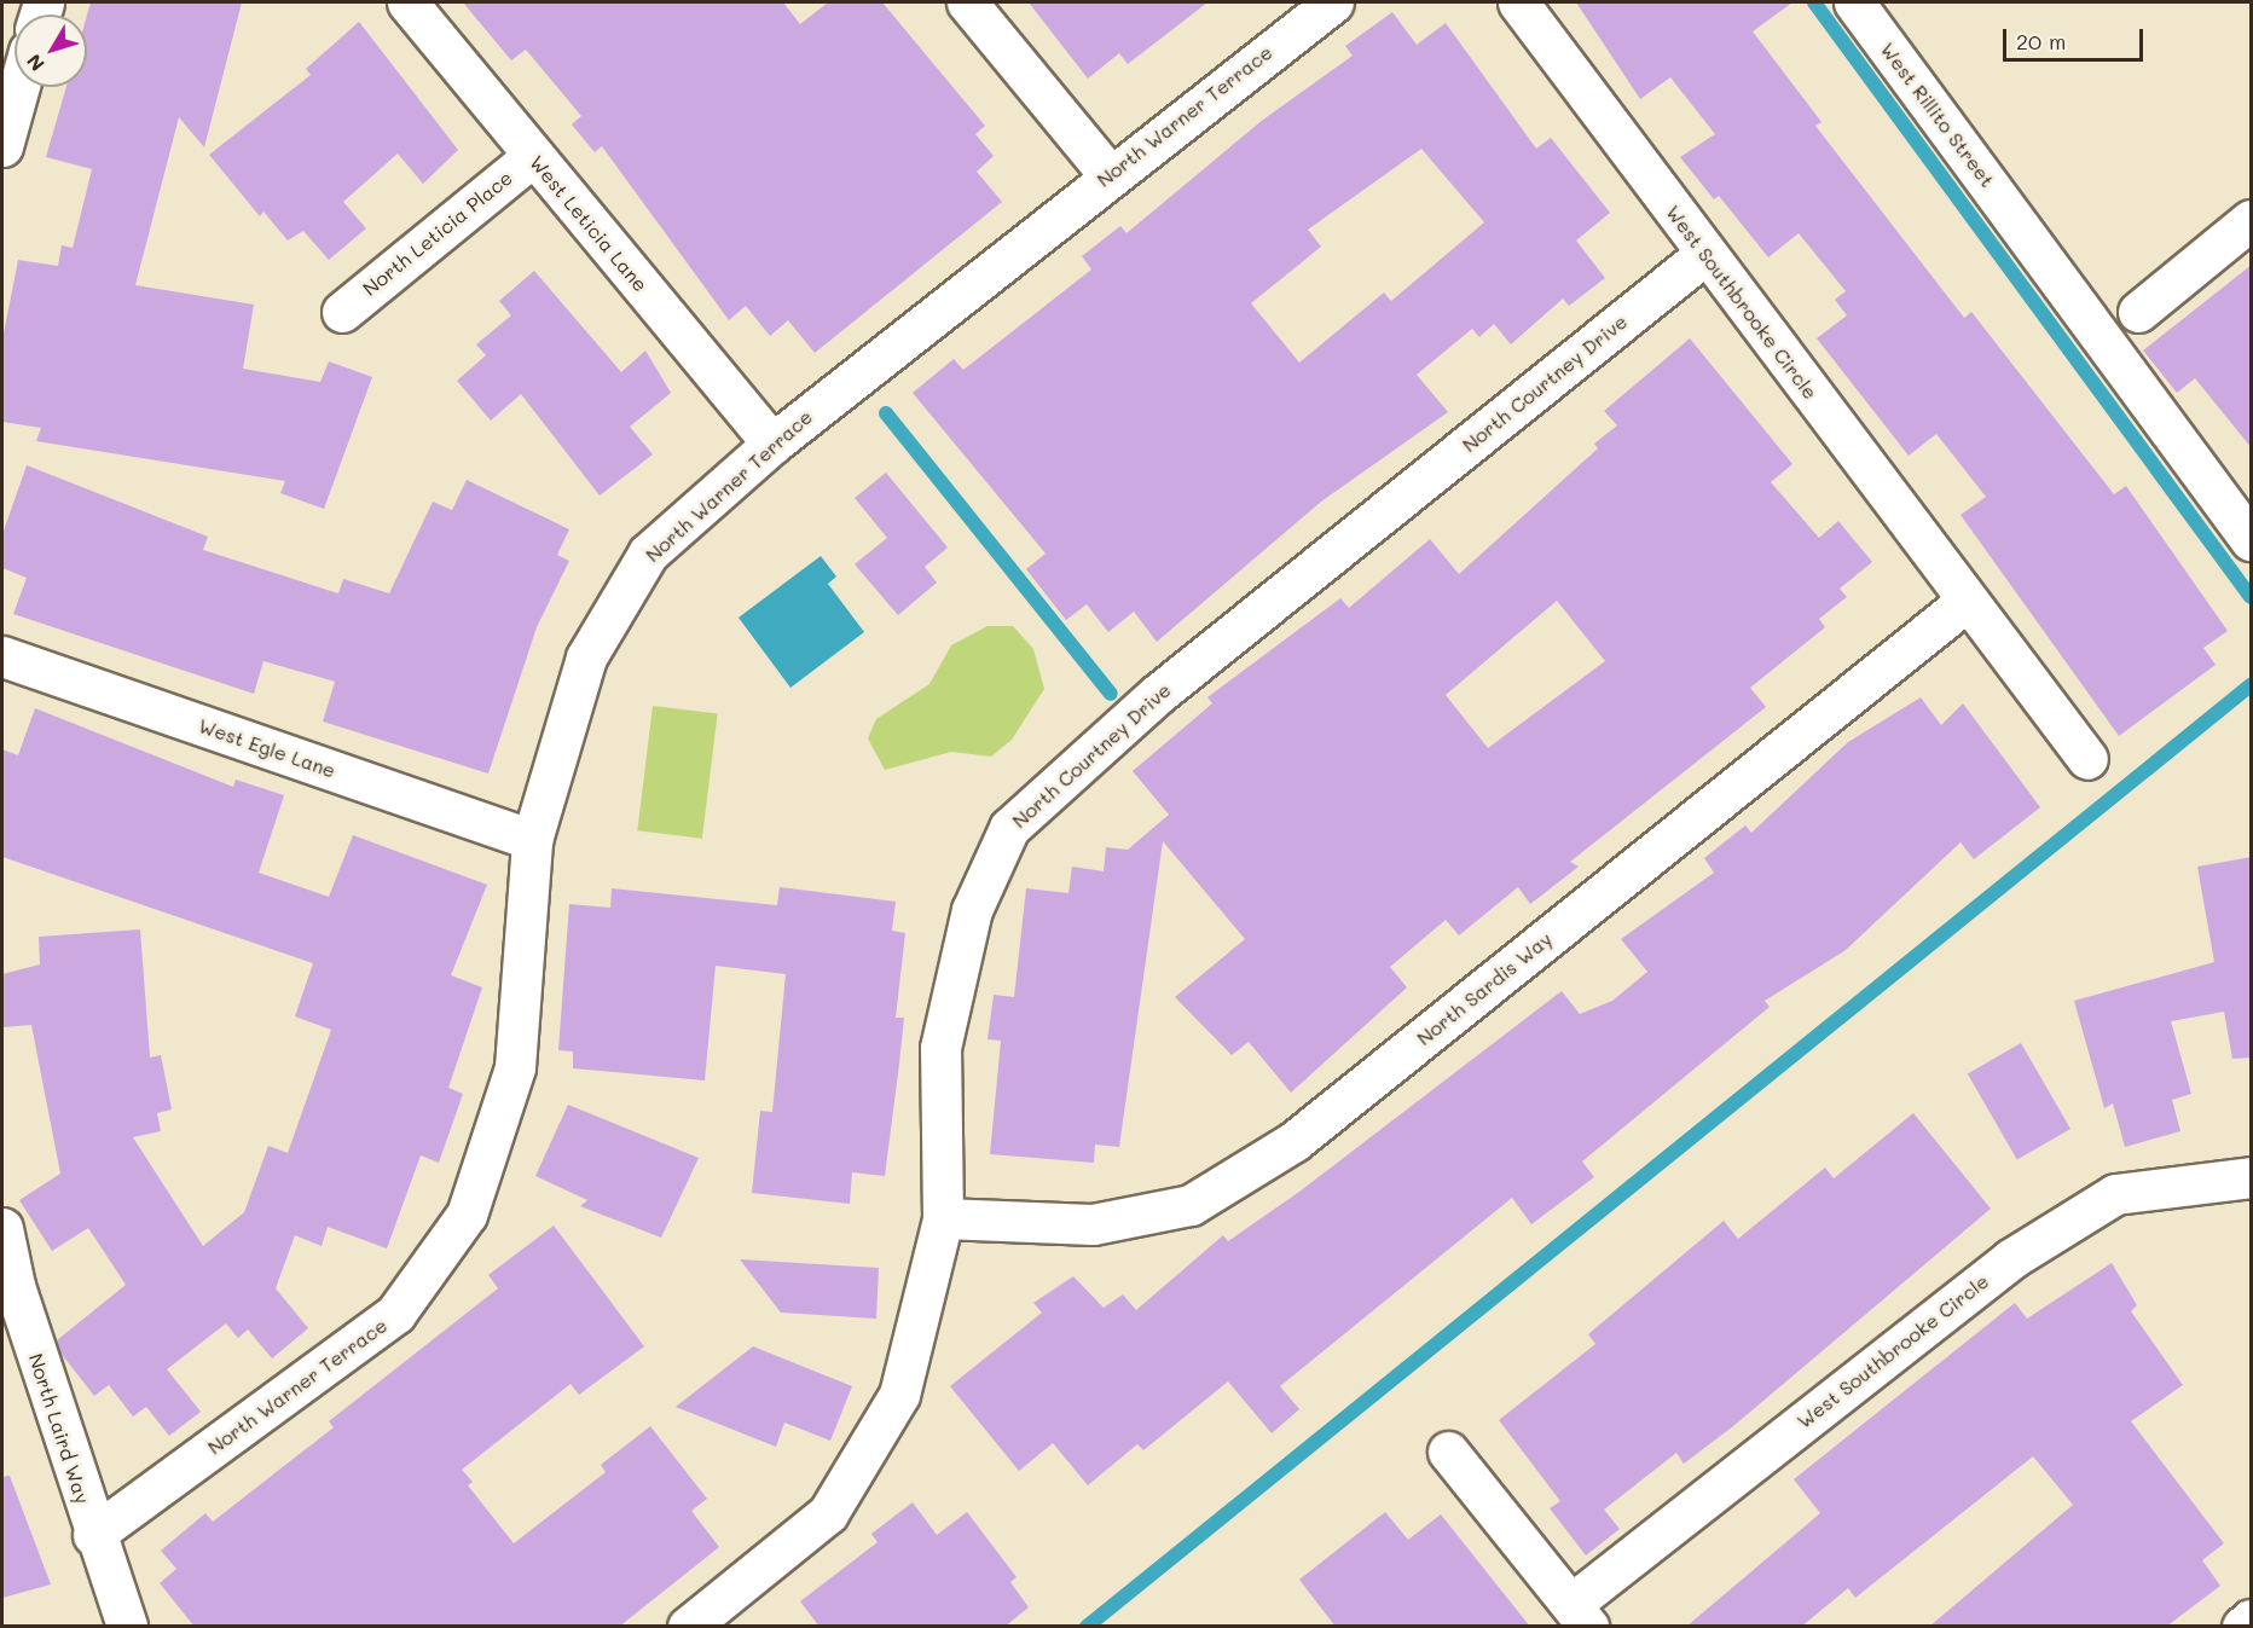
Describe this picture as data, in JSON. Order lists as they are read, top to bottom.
{
  "streets": {
    "street": [
      "West Rillito Street",
      "North Warner Terrace",
      "West Leticia Lane",
      "North Leticia Place",
      "West Southbrooke Circle",
      "North Courtney Drive",
      "West Egle Lane",
      "North Sardis Way",
      "North Laird Way"
    ]
  },
  "crossings": [
    ["North Warner Terrace", "West Leticia Lane"],
    ["North Warner Terrace", "West Egle Lane"],
    ["North Warner Terrace", "North Laird Way"],
    ["West Leticia Lane", "North Leticia Place"],
    ["West Southbrooke Circle", "North Courtney Drive"],
    ["West Southbrooke Circle", "North Sardis Way"],
    ["North Courtney Drive", "North Sardis Way"]
  ],
  "scale_bar": "20 m",
  "north": "bottom left"
}
